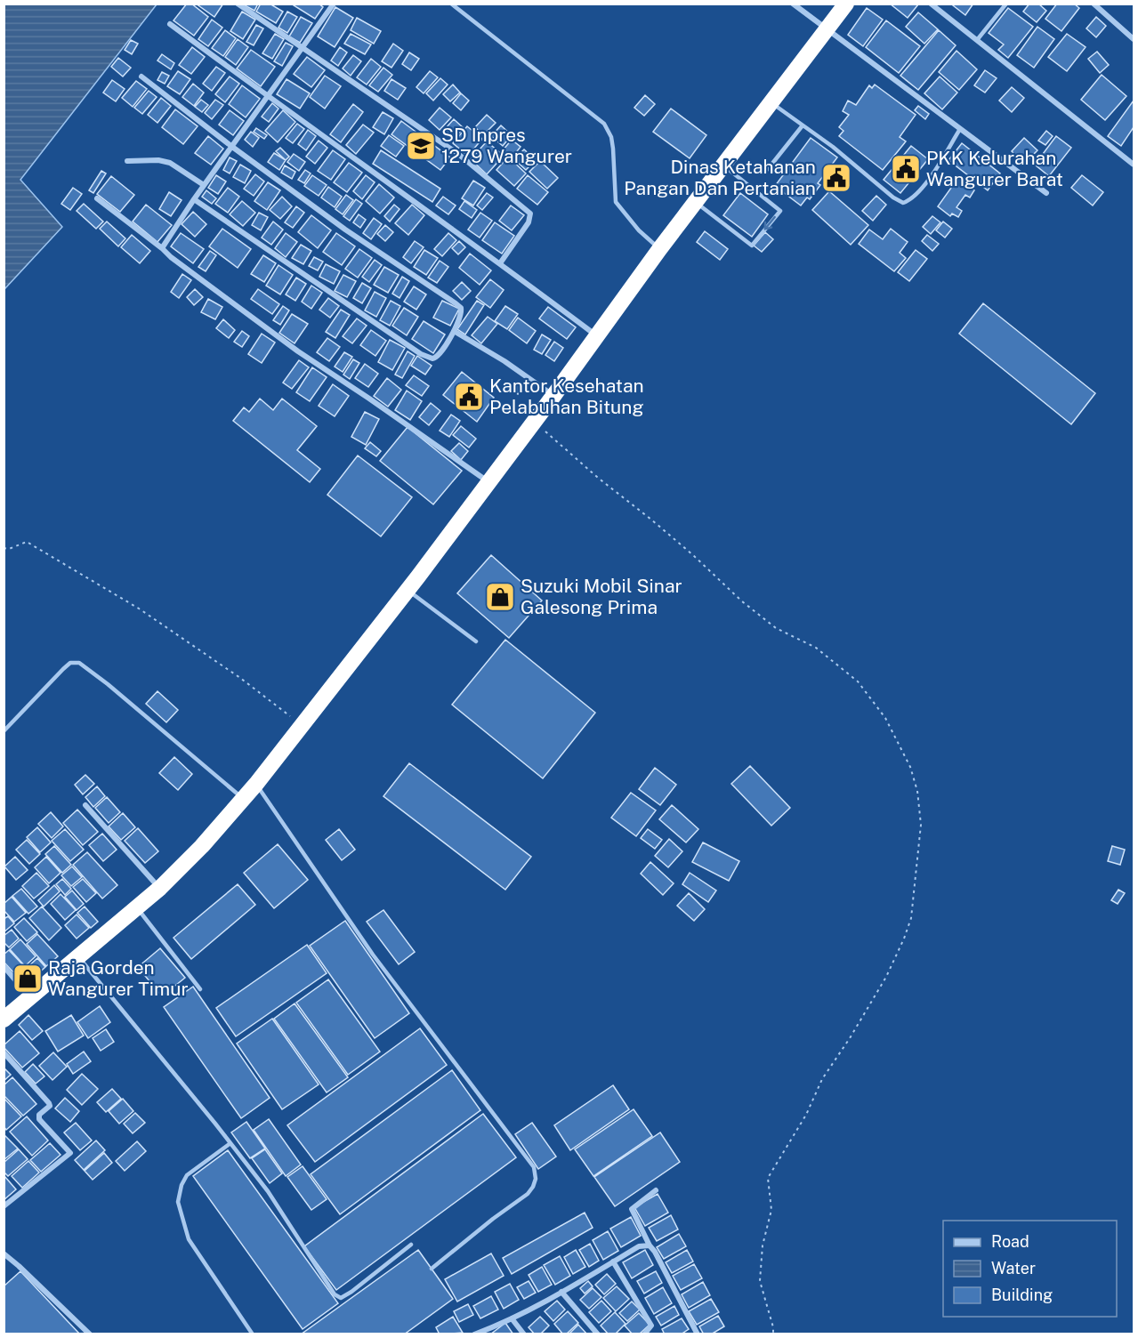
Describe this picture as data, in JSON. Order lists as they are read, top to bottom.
{
  "places": {
    "school or university": ["SD Inpres 1279 Wangurer"],
    "public building": ["PKK Kelurahan Wangurer Barat", "Dinas Ketahanan Pangan Dan Pertanian", "Kantor Kesehatan Pelabuhan Bitung"],
    "shop": ["Suzuki Mobil Sinar Galesong Prima", "Raja Gorden Wangurer Timur"]
  },
  "legend": ["Road", "Water", "Building"]
}
